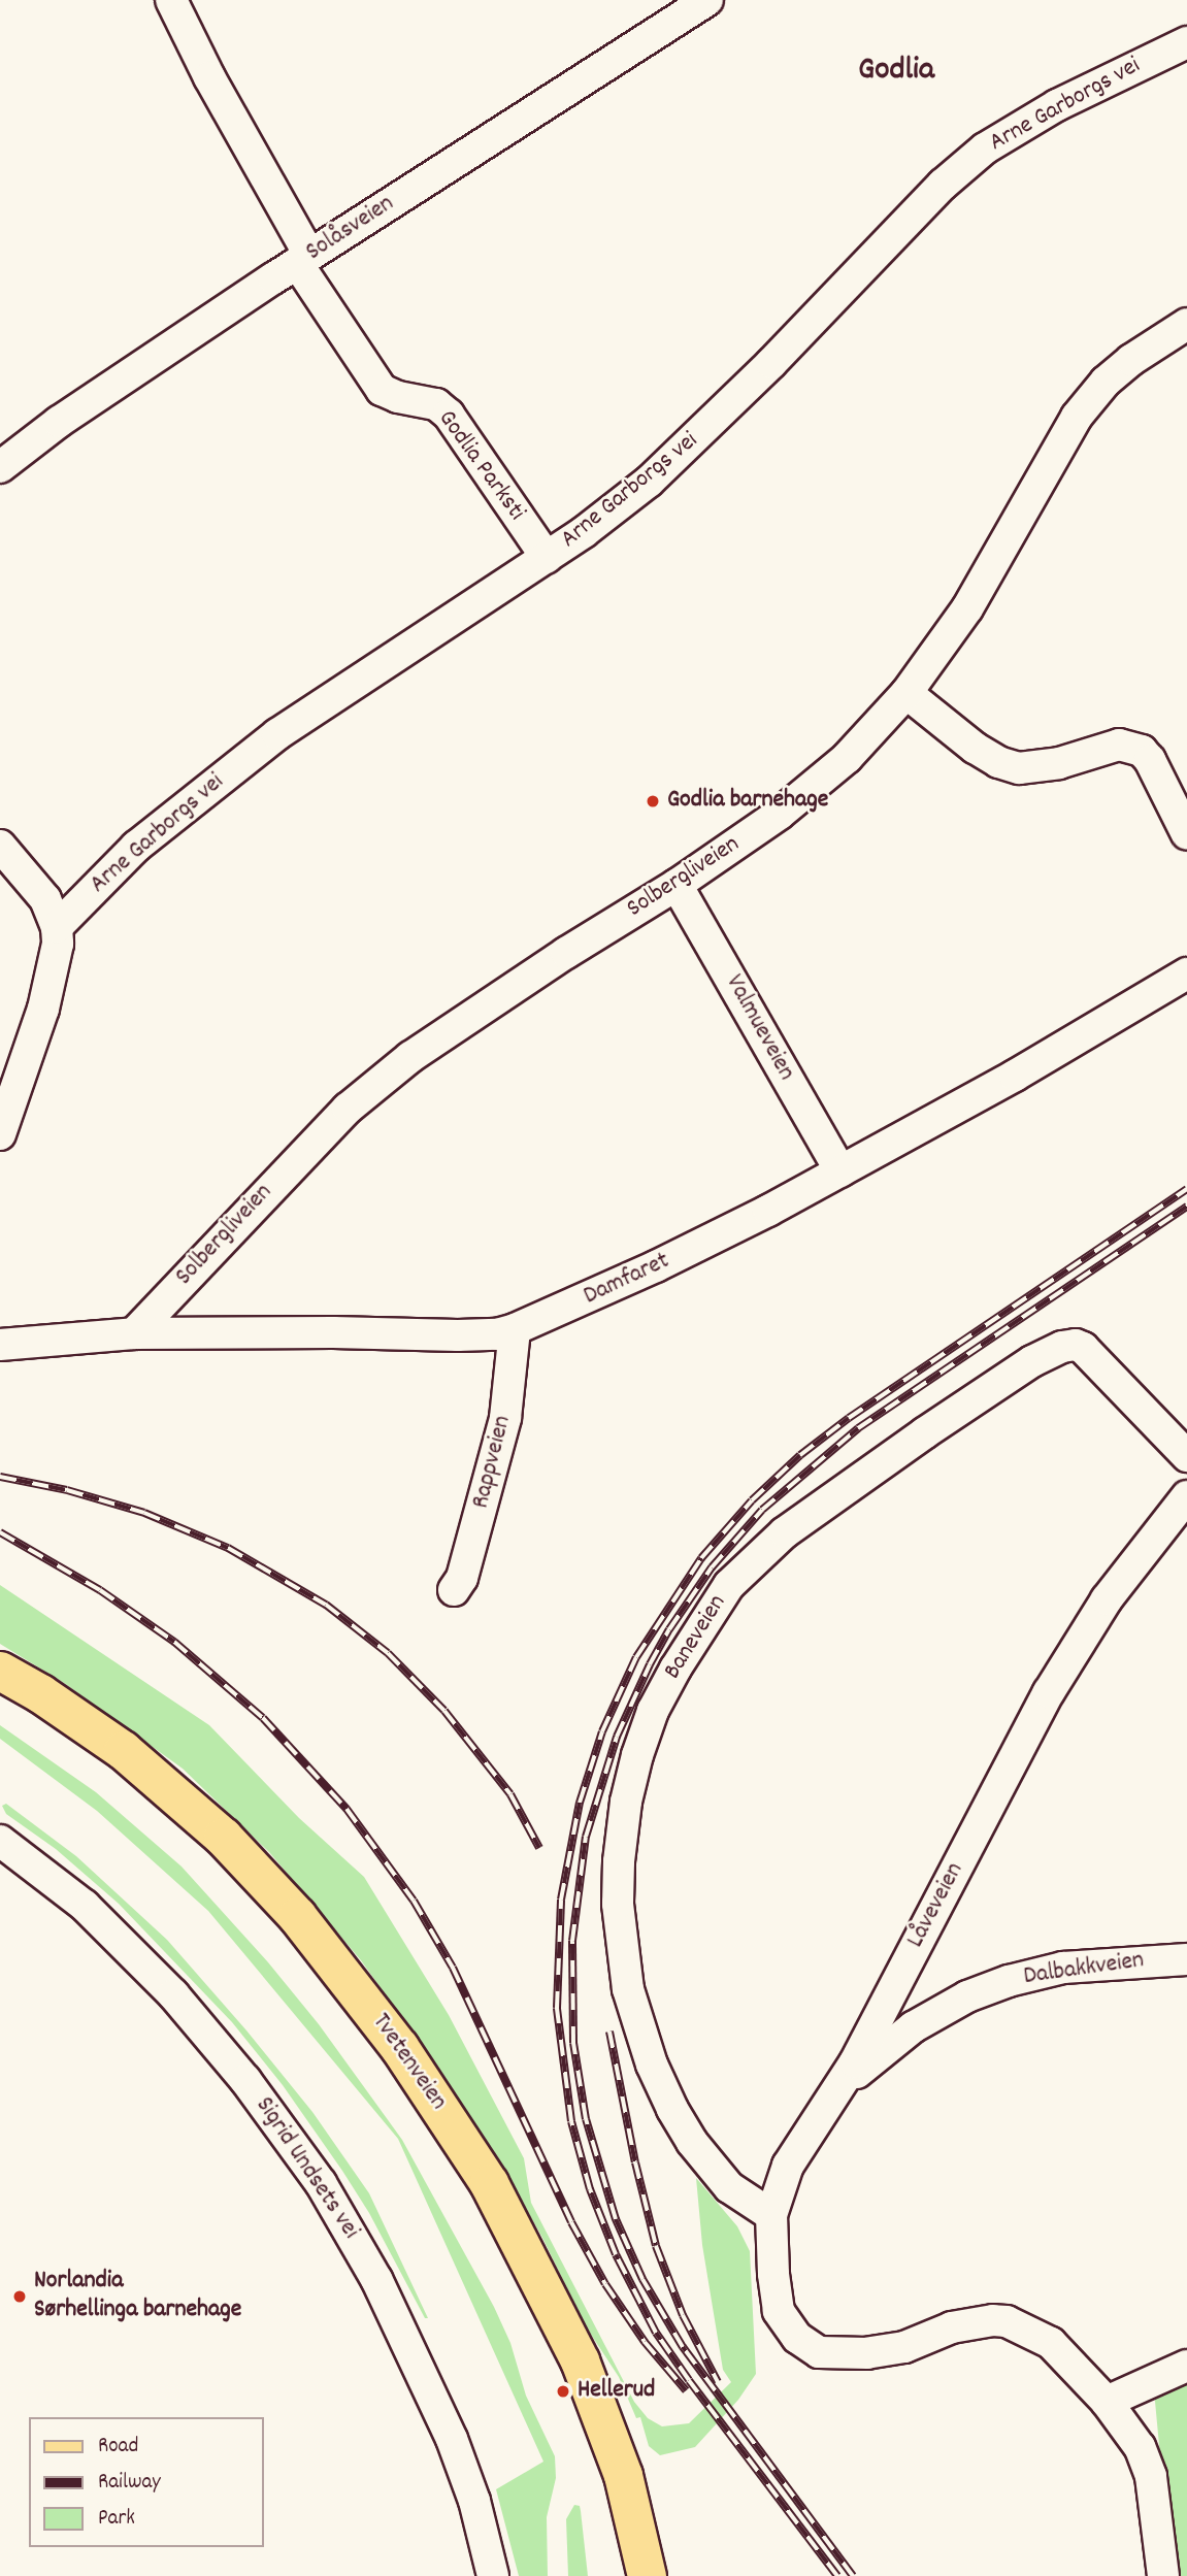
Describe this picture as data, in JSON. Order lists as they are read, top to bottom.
{
  "streets": {
    "main road": ["Tvetenveien"],
    "street": [
      "Arne Garborgs vei",
      "Solåsveien",
      "Godlia Parksti",
      "Solbergliveien",
      "Valmueveien",
      "Damfaret",
      "Rappveien",
      "Baneveien",
      "Låveveien",
      "Dalbakkveien",
      "Sigrid Undsets vei"
    ]
  },
  "crossings": [
    ["Arne Garborgs vei", "Godlia Parksti"],
    ["Solåsveien", "Godlia Parksti"],
    ["Solbergliveien", "Valmueveien"],
    ["Solbergliveien", "Damfaret"],
    ["Valmueveien", "Damfaret"],
    ["Damfaret", "Rappveien"],
    ["Baneveien", "Låveveien"],
    ["Låveveien", "Dalbakkveien"]
  ],
  "districts": ["Godlia"],
  "places": ["Godlia barnehage", "Norlandia Sørhellinga barnehage", "Hellerud"],
  "legend": ["Road", "Railway", "Park"]
}
